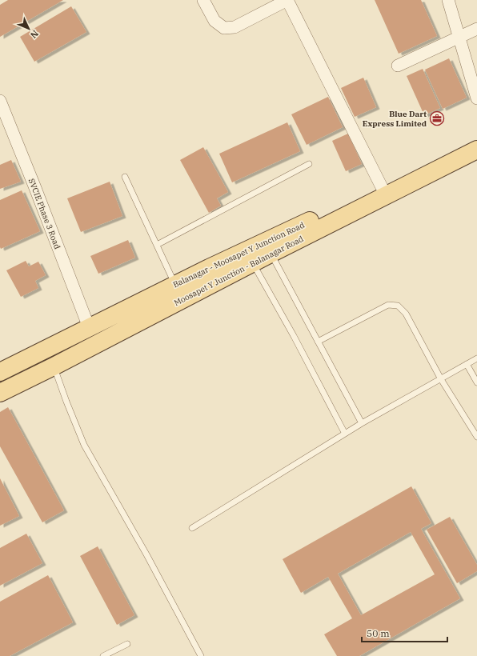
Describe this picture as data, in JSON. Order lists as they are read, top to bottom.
{
  "streets": {
    "main road": ["Balanagar - Moosapet Y Junction Road", "Moosapet Y Junction - Balanagar Road"],
    "street": ["SVCIE Phase 3 Road"]
  },
  "crossings": [
    ["SVCIE Phase 3 Road", "Balanagar - Moosapet Y Junction Road"]
  ],
  "places": {
    "office": ["Blue Dart Express Limited"]
  },
  "scale_bar": "50 m",
  "north": "bottom right"
}
